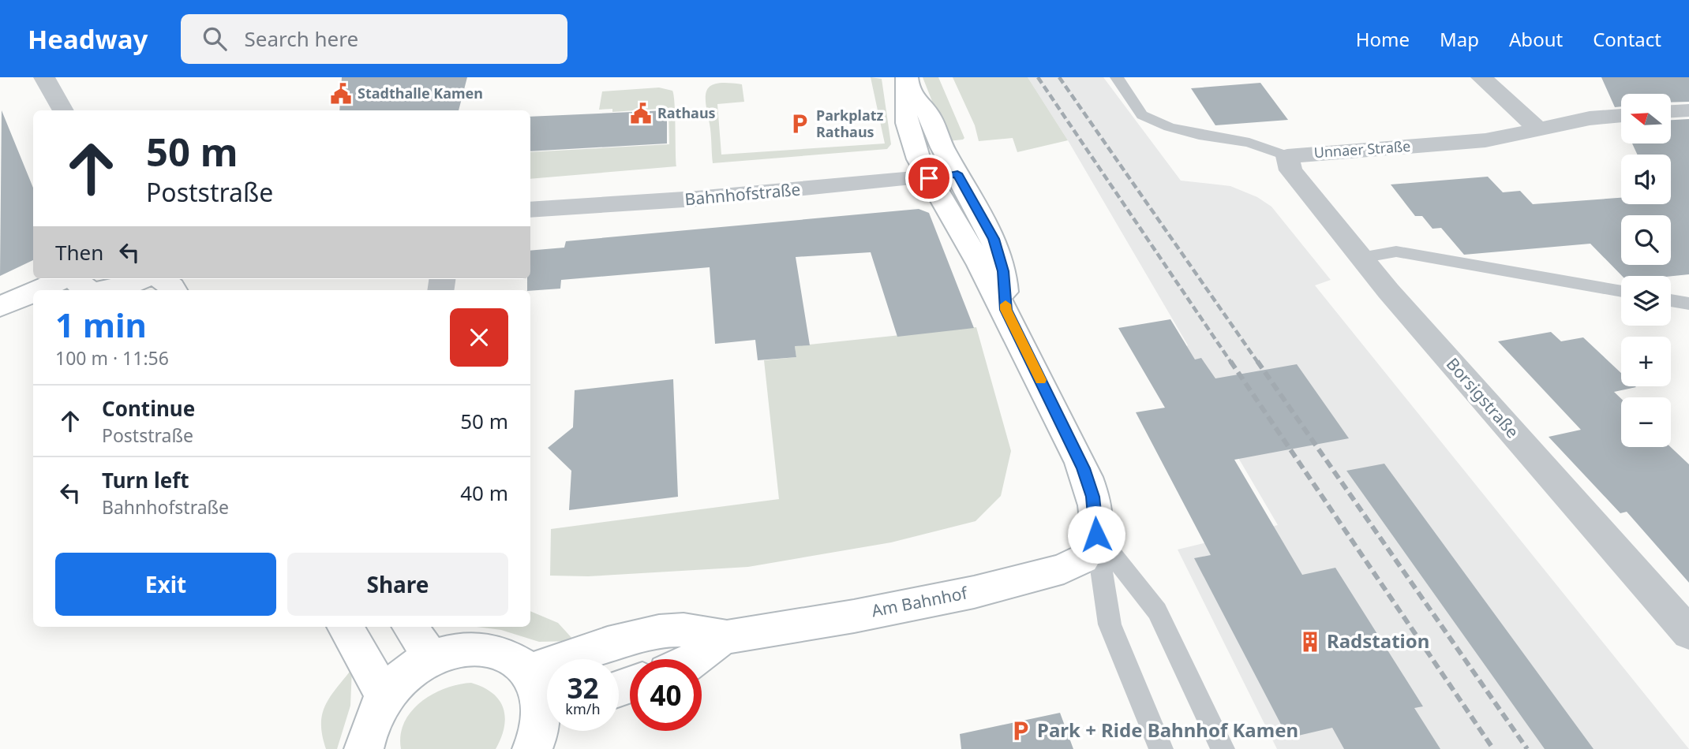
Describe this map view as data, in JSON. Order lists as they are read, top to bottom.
{
  "streets": {
    "street": [
      "Unnaer Straße",
      "Bahnhofstraße",
      "Borsigstraße",
      "Am Bahnhof"
    ]
  },
  "crossings": [
    ["Unnaer Straße", "Borsigstraße"]
  ],
  "places": {
    "public building": ["Stadthalle Kamen", "Rathaus"],
    "parking": ["Parkplatz Rathaus", "Park + Ride Bahnhof Kamen"],
    "building": ["Radstation"]
  },
  "north": "left",
  "page": {
    "header": "Headway",
    "search": "Search here",
    "nav": [
      "Home",
      "Map",
      "About",
      "Contact"
    ],
    "map_buttons": ["+", "−"],
    "turn": ["50 m", "Poststraße"],
    "then": "Then",
    "heading": ["1 min", "100 m · 11:56"],
    "list": [
      {
        "name": "Continue",
        "note": "Poststraße",
        "value": "50 m"
      },
      {
        "name": "Turn left",
        "note": "Bahnhofstraße",
        "value": "40 m"
      }
    ],
    "buttons": ["Exit", "Share"],
    "speed": "32 km/h",
    "limit": "40"
  }
}
